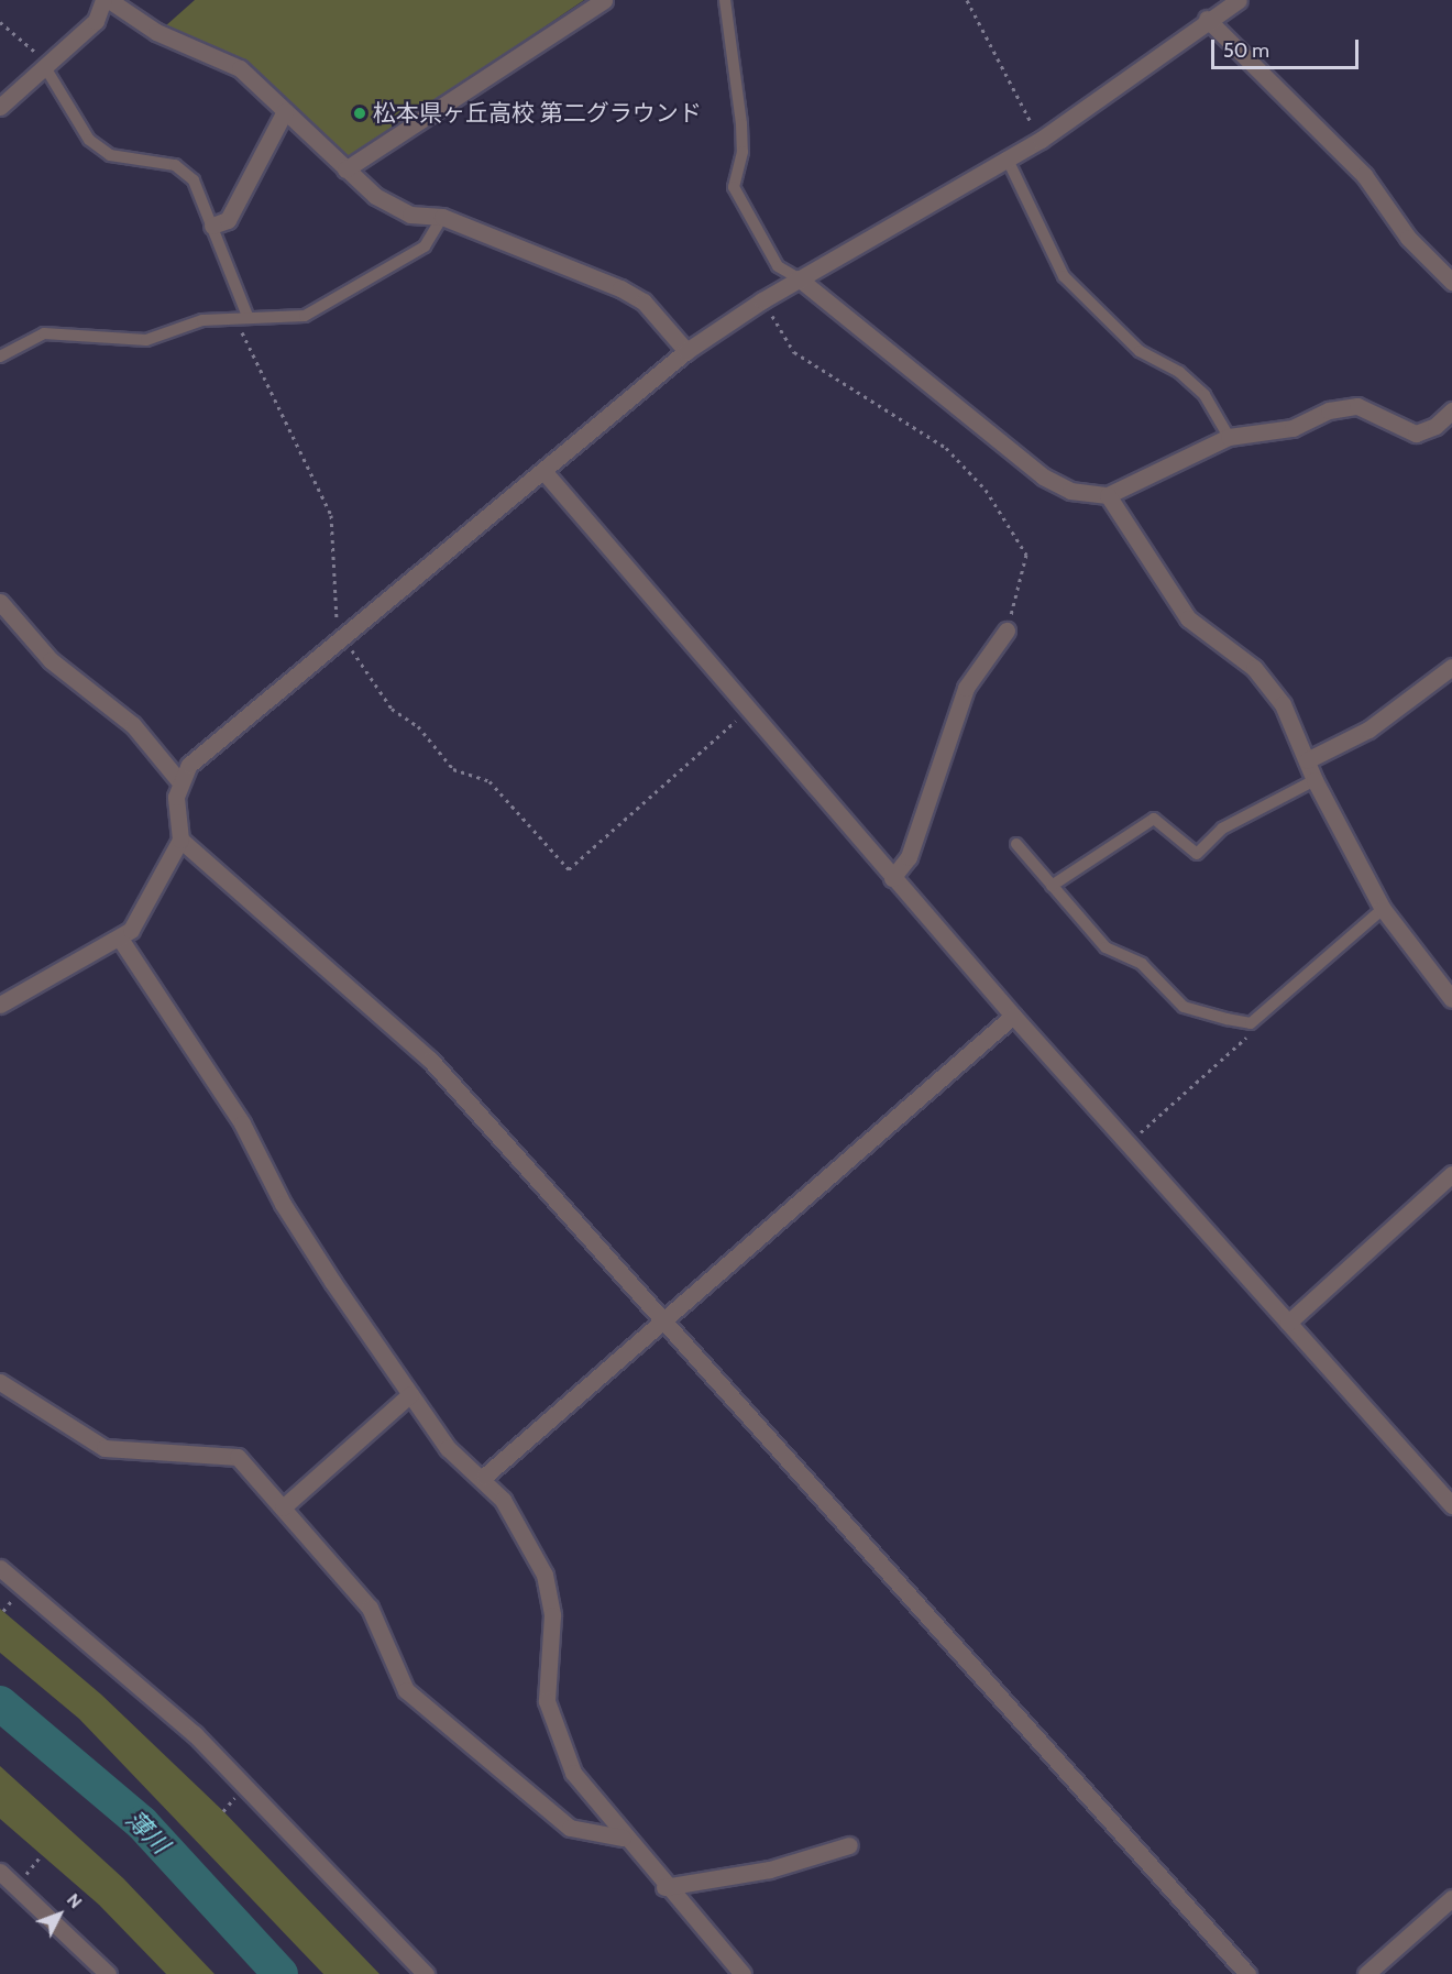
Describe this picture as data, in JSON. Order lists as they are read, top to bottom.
{
  "water": ["薄川"],
  "places": ["松本県ヶ丘高校 第二グラウンド"],
  "scale_bar": "50 m",
  "north": "top right"
}
